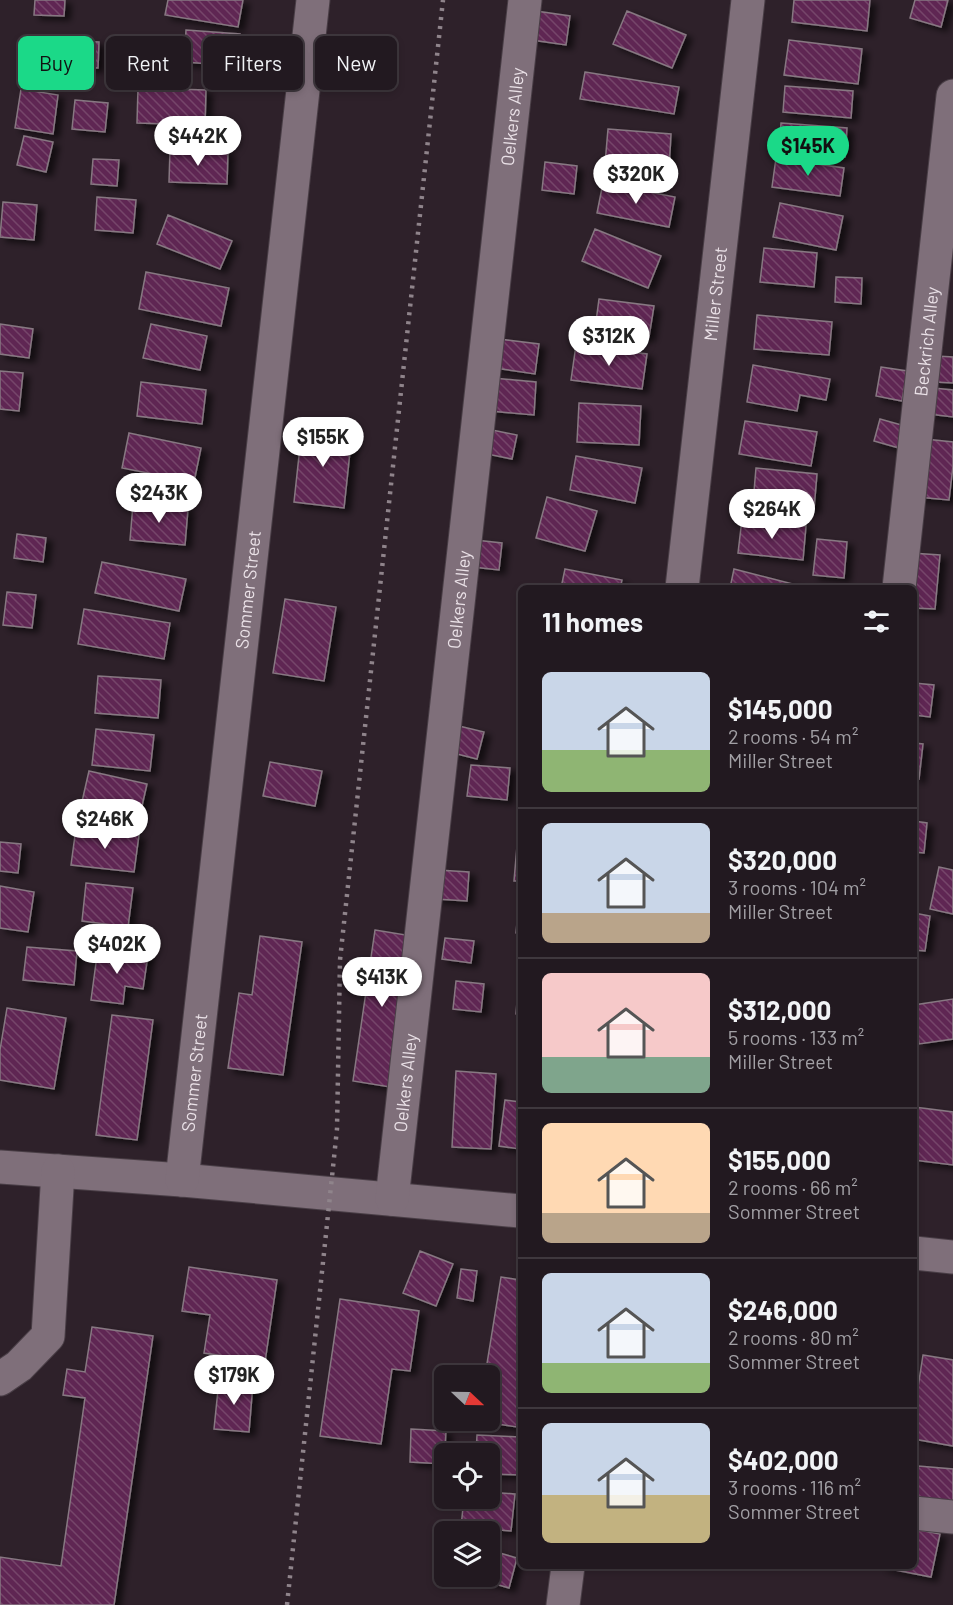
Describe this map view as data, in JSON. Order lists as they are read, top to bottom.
{
  "streets": {
    "street": [
      "Oelkers Alley",
      "Miller Street",
      "Beckrich Alley",
      "Sommer Street"
    ]
  },
  "north": "right",
  "page": {
    "chip": [
      "Buy",
      "Rent",
      "Filters",
      "New"
    ],
    "price": [
      "$442K",
      "$145K",
      "$320K",
      "$312K",
      "$155K",
      "$243K",
      "$264K",
      "$246K",
      "$402K",
      "$413K",
      "$179K"
    ],
    "heading": "11 homes",
    "list": [
      {
        "name": "$145,000",
        "note": "2 rooms · 54 m² · Miller Street"
      },
      {
        "name": "$320,000",
        "note": "3 rooms · 104 m² · Miller Street"
      },
      {
        "name": "$312,000",
        "note": "5 rooms · 133 m² · Miller Street"
      },
      {
        "name": "$155,000",
        "note": "2 rooms · 66 m² · Sommer Street"
      },
      {
        "name": "$246,000",
        "note": "2 rooms · 80 m² · Sommer Street"
      },
      {
        "name": "$402,000",
        "note": "3 rooms · 116 m² · Sommer Street"
      }
    ]
  }
}
